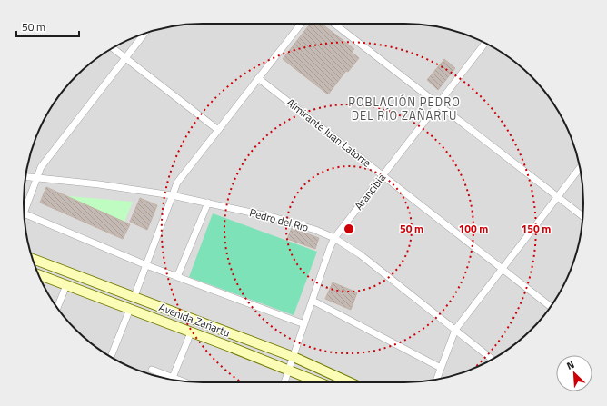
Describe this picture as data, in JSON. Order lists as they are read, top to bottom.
{
  "streets": {
    "street": [
      "Almirante Juan Latorre",
      "Arancibia",
      "Pedro del Río",
      "Avenida Zañartu"
    ]
  },
  "crossings": [
    ["Almirante Juan Latorre", "Arancibia"],
    ["Arancibia", "Pedro del Río"],
    ["Arancibia", "Avenida Zañartu"]
  ],
  "districts": ["POBLACIÓN PEDRO DEL RÍO ZAÑARTU"],
  "scale_bar": "50 m",
  "north": "top left",
  "rings": ["50 m", "100 m", "150 m"]
}
